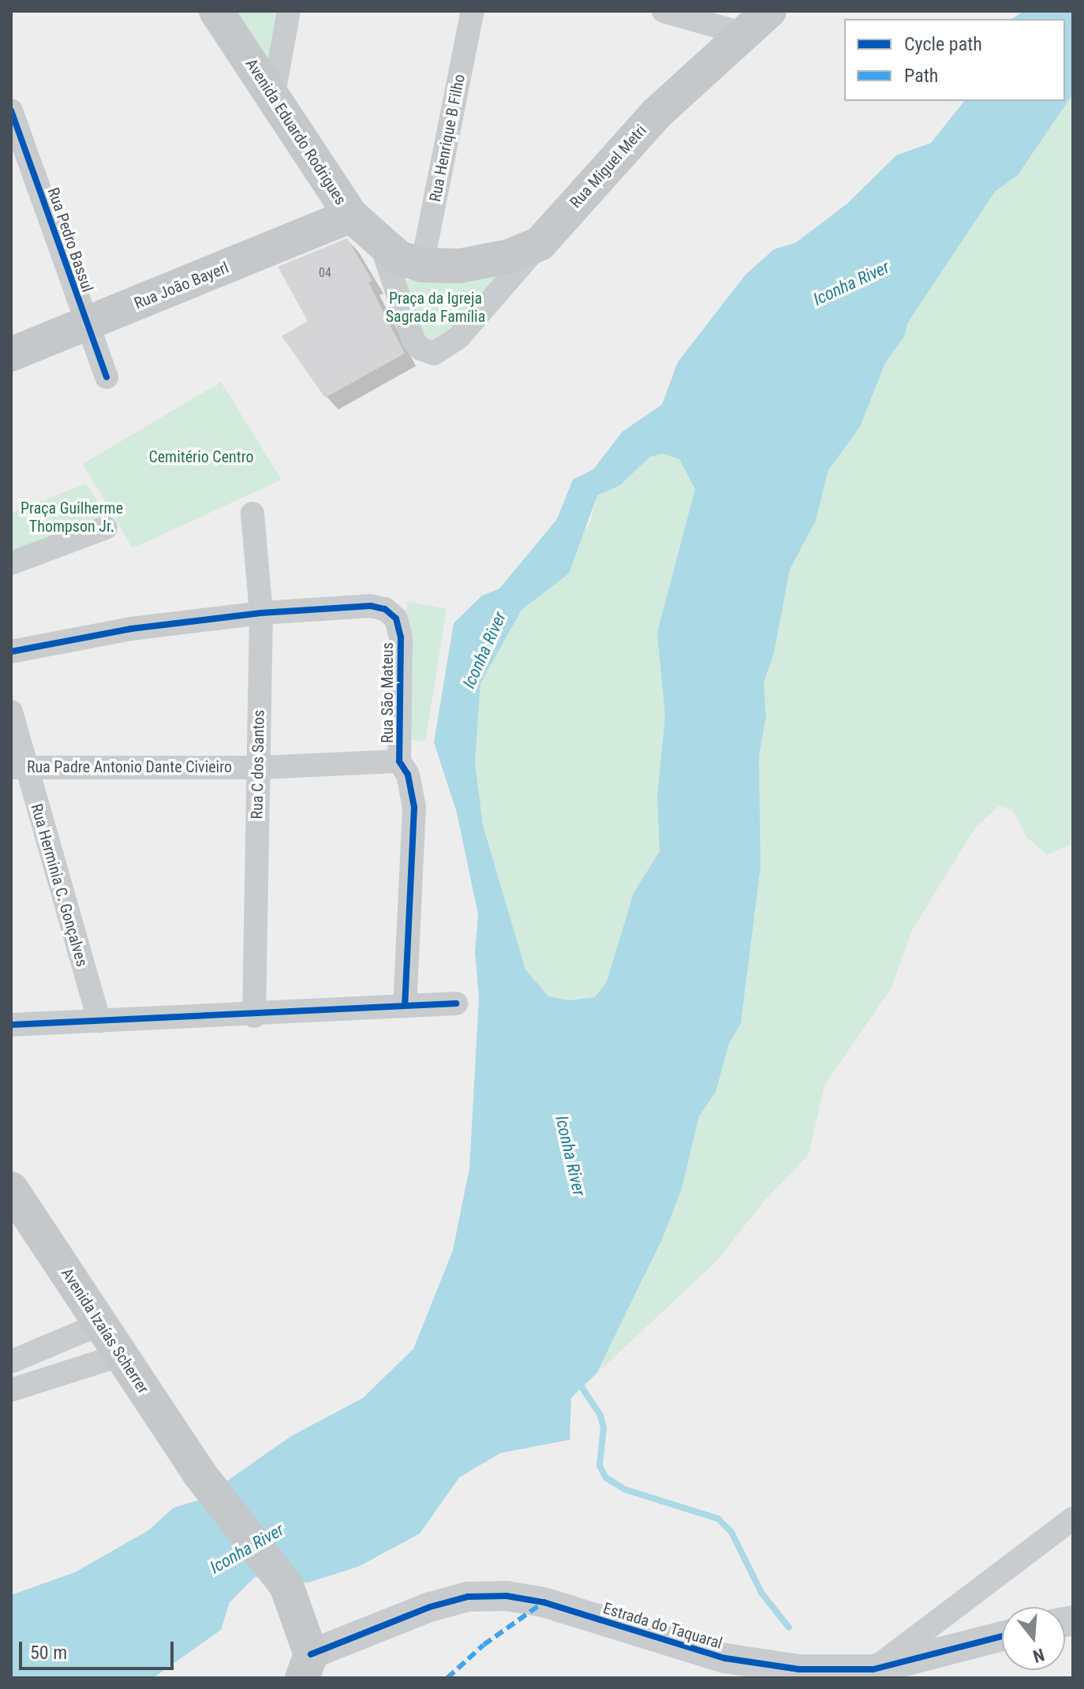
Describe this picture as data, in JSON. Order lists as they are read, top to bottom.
{
  "streets": {
    "main road": [
      "Avenida Eduardo Rodrigues",
      "Rua Miguel Metri",
      "Rua João Bayerl",
      "Avenida Izaías Scherrer"
    ],
    "street": [
      "Rua Henrique B Filho",
      "Rua Pedro Bassul",
      "Rua São Mateus",
      "Rua C dos Santos",
      "Rua Padre Antonio Dante Civieiro",
      "Rua Herminia C. Gonçalves",
      "Estrada do Taquaral"
    ]
  },
  "crossings": [
    ["Avenida Eduardo Rodrigues", "Rua Henrique B Filho"],
    ["Avenida Eduardo Rodrigues", "Rua Miguel Metri"],
    ["Avenida Eduardo Rodrigues", "Rua João Bayerl"],
    ["Rua Henrique B Filho", "Rua Miguel Metri"],
    ["Rua Pedro Bassul", "Rua João Bayerl"],
    ["Rua São Mateus", "Rua C dos Santos"],
    ["Rua São Mateus", "Rua Padre Antonio Dante Civieiro"],
    ["Rua C dos Santos", "Rua Padre Antonio Dante Civieiro"],
    ["Rua Padre Antonio Dante Civieiro", "Rua Herminia C. Gonçalves"],
    ["Avenida Izaías Scherrer", "Estrada do Taquaral"]
  ],
  "water": ["Iconha River"],
  "parks": ["Praça da Igreja Sagrada Família", "Cemitério Centro", "Praça Guilherme Thompson Jr."],
  "house_numbers": ["04"],
  "legend": ["Cycle path", "Path"],
  "scale_bar": "50 m",
  "north": "bottom"
}
